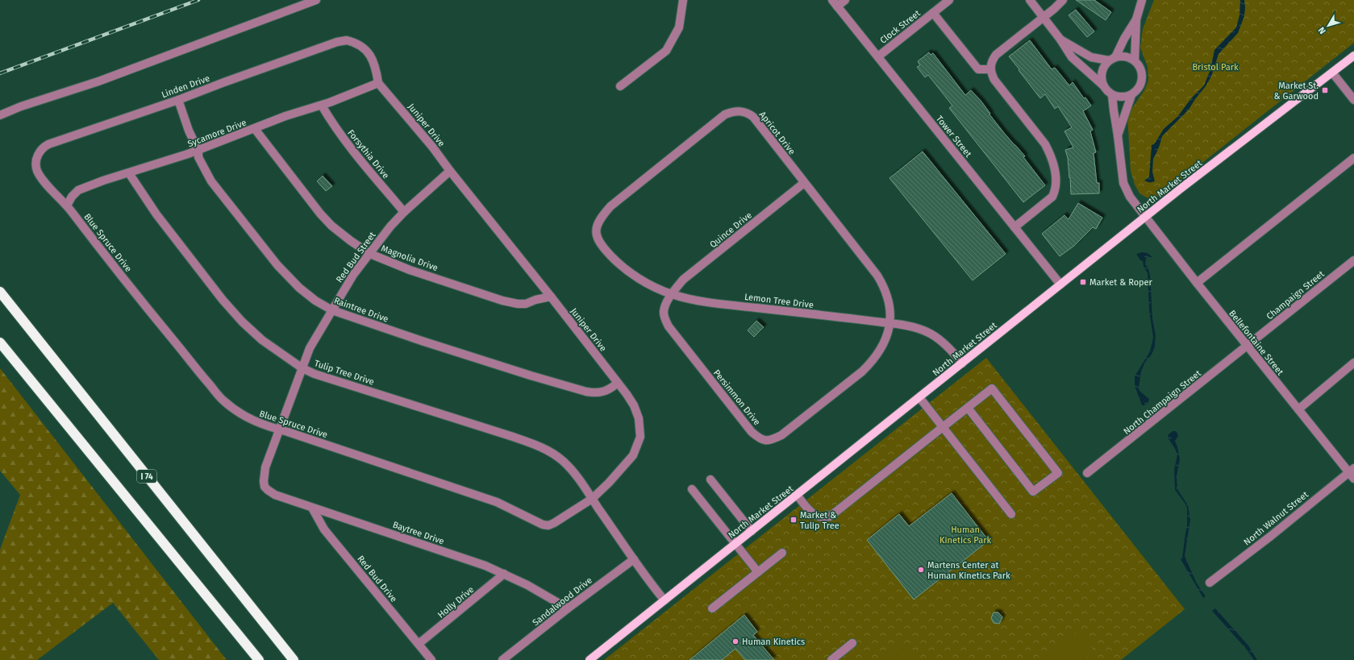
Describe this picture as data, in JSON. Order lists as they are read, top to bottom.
{
  "streets": {
    "highway": ["I 74"],
    "main road": ["North Market Street"],
    "street": [
      "Clock Street",
      "Linden Drive",
      "Juniper Drive",
      "Sycamore Drive",
      "Apricot Drive",
      "Tower Street",
      "Forsythia Drive",
      "Quince Drive",
      "Blue Spruce Drive",
      "Red Bud Street",
      "Magnolia Drive",
      "Champaign Street",
      "Lemon Tree Drive",
      "Raintree Drive",
      "Bellefontaine Street",
      "Tulip Tree Drive",
      "Persimmon Drive",
      "North Champaign Street",
      "North Walnut Street",
      "Baytree Drive",
      "Red Bud Drive",
      "Sandalwood Drive",
      "Holly Drive"
    ]
  },
  "crossings": [
    ["Clock Street", "Tower Street"],
    ["Linden Drive", "Juniper Drive"],
    ["Linden Drive", "Sycamore Drive"],
    ["Linden Drive", "Blue Spruce Drive"],
    ["Linden Drive", "Raintree Drive"],
    ["Juniper Drive", "Sycamore Drive"],
    ["Juniper Drive", "Blue Spruce Drive"],
    ["Juniper Drive", "Red Bud Street"],
    ["Juniper Drive", "Magnolia Drive"],
    ["Juniper Drive", "Raintree Drive"],
    ["Juniper Drive", "Tulip Tree Drive"],
    ["Sycamore Drive", "Forsythia Drive"],
    ["Sycamore Drive", "Blue Spruce Drive"],
    ["Sycamore Drive", "Magnolia Drive"],
    ["Sycamore Drive", "Raintree Drive"],
    ["Sycamore Drive", "Tulip Tree Drive"],
    ["Apricot Drive", "Quince Drive"],
    ["Apricot Drive", "Lemon Tree Drive"],
    ["Apricot Drive", "Persimmon Drive"],
    ["Tower Street", "North Market Street"],
    ["Forsythia Drive", "Red Bud Street"],
    ["North Market Street", "Lemon Tree Drive"],
    ["North Market Street", "Bellefontaine Street"],
    ["Quince Drive", "Lemon Tree Drive"],
    ["Quince Drive", "Persimmon Drive"],
    ["Blue Spruce Drive", "Red Bud Street"],
    ["Blue Spruce Drive", "Tulip Tree Drive"],
    ["Red Bud Street", "Magnolia Drive"],
    ["Red Bud Street", "Raintree Drive"],
    ["Red Bud Street", "Tulip Tree Drive"],
    ["Red Bud Street", "Baytree Drive"],
    ["Champaign Street", "Bellefontaine Street"],
    ["Champaign Street", "North Champaign Street"],
    ["Lemon Tree Drive", "Persimmon Drive"],
    ["Bellefontaine Street", "North Champaign Street"],
    ["Bellefontaine Street", "North Walnut Street"],
    ["Baytree Drive", "Red Bud Drive"],
    ["Baytree Drive", "Sandalwood Drive"],
    ["Baytree Drive", "Holly Drive"],
    ["Red Bud Drive", "Holly Drive"]
  ],
  "parks": ["Bristol Park", "Human Kinetics Park"],
  "places": {
    "transit": ["Market St. & Garwood", "Market & Roper", "Market & Tulip Tree"],
    "other": ["Martens Center at Human Kinetics Park", "Human Kinetics"]
  },
  "north": "bottom left"
}
